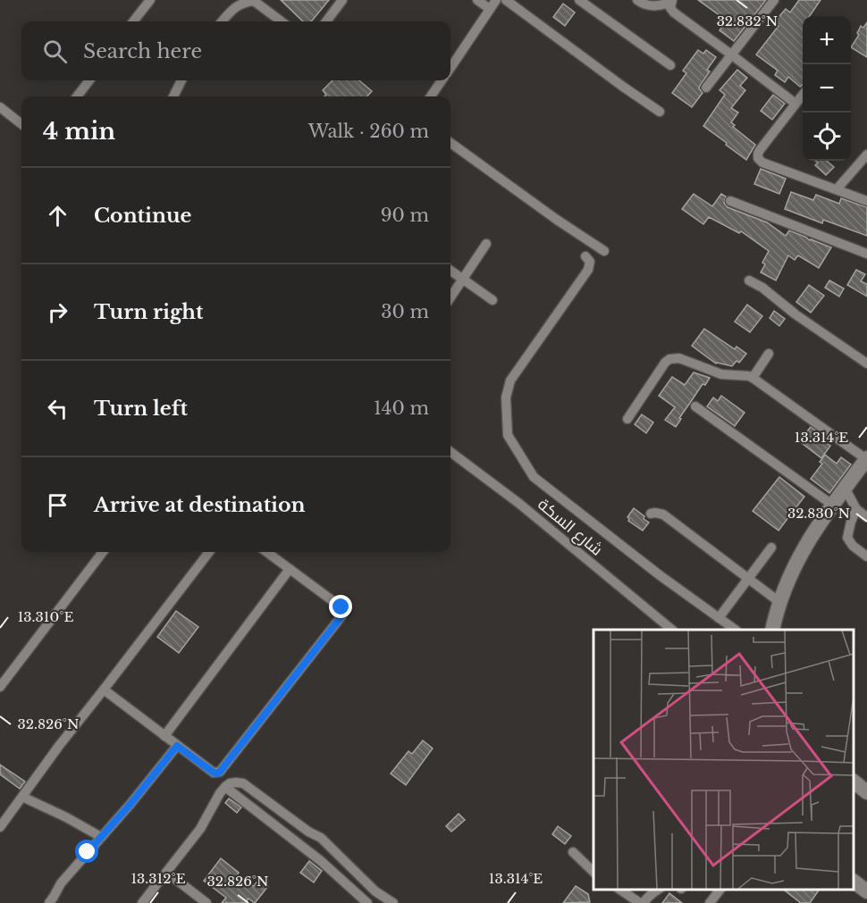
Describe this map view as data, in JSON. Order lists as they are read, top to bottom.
{
  "streets": {
    "street": ["شارع السكة"]
  },
  "page": {
    "map_buttons": ["+", "−"],
    "search": "Search here",
    "heading": ["4 min", "Walk · 260 m"],
    "list": [
      ["Continue", "90 m"],
      ["Turn right", "30 m"],
      ["Turn left", "140 m"],
      "Arrive at destination"
    ]
  },
  "coordinates": [
    "32.832°N",
    "13.314°E",
    "32.830°N",
    "13.310°E",
    "32.826°N",
    "13.312°E"
  ]
}
